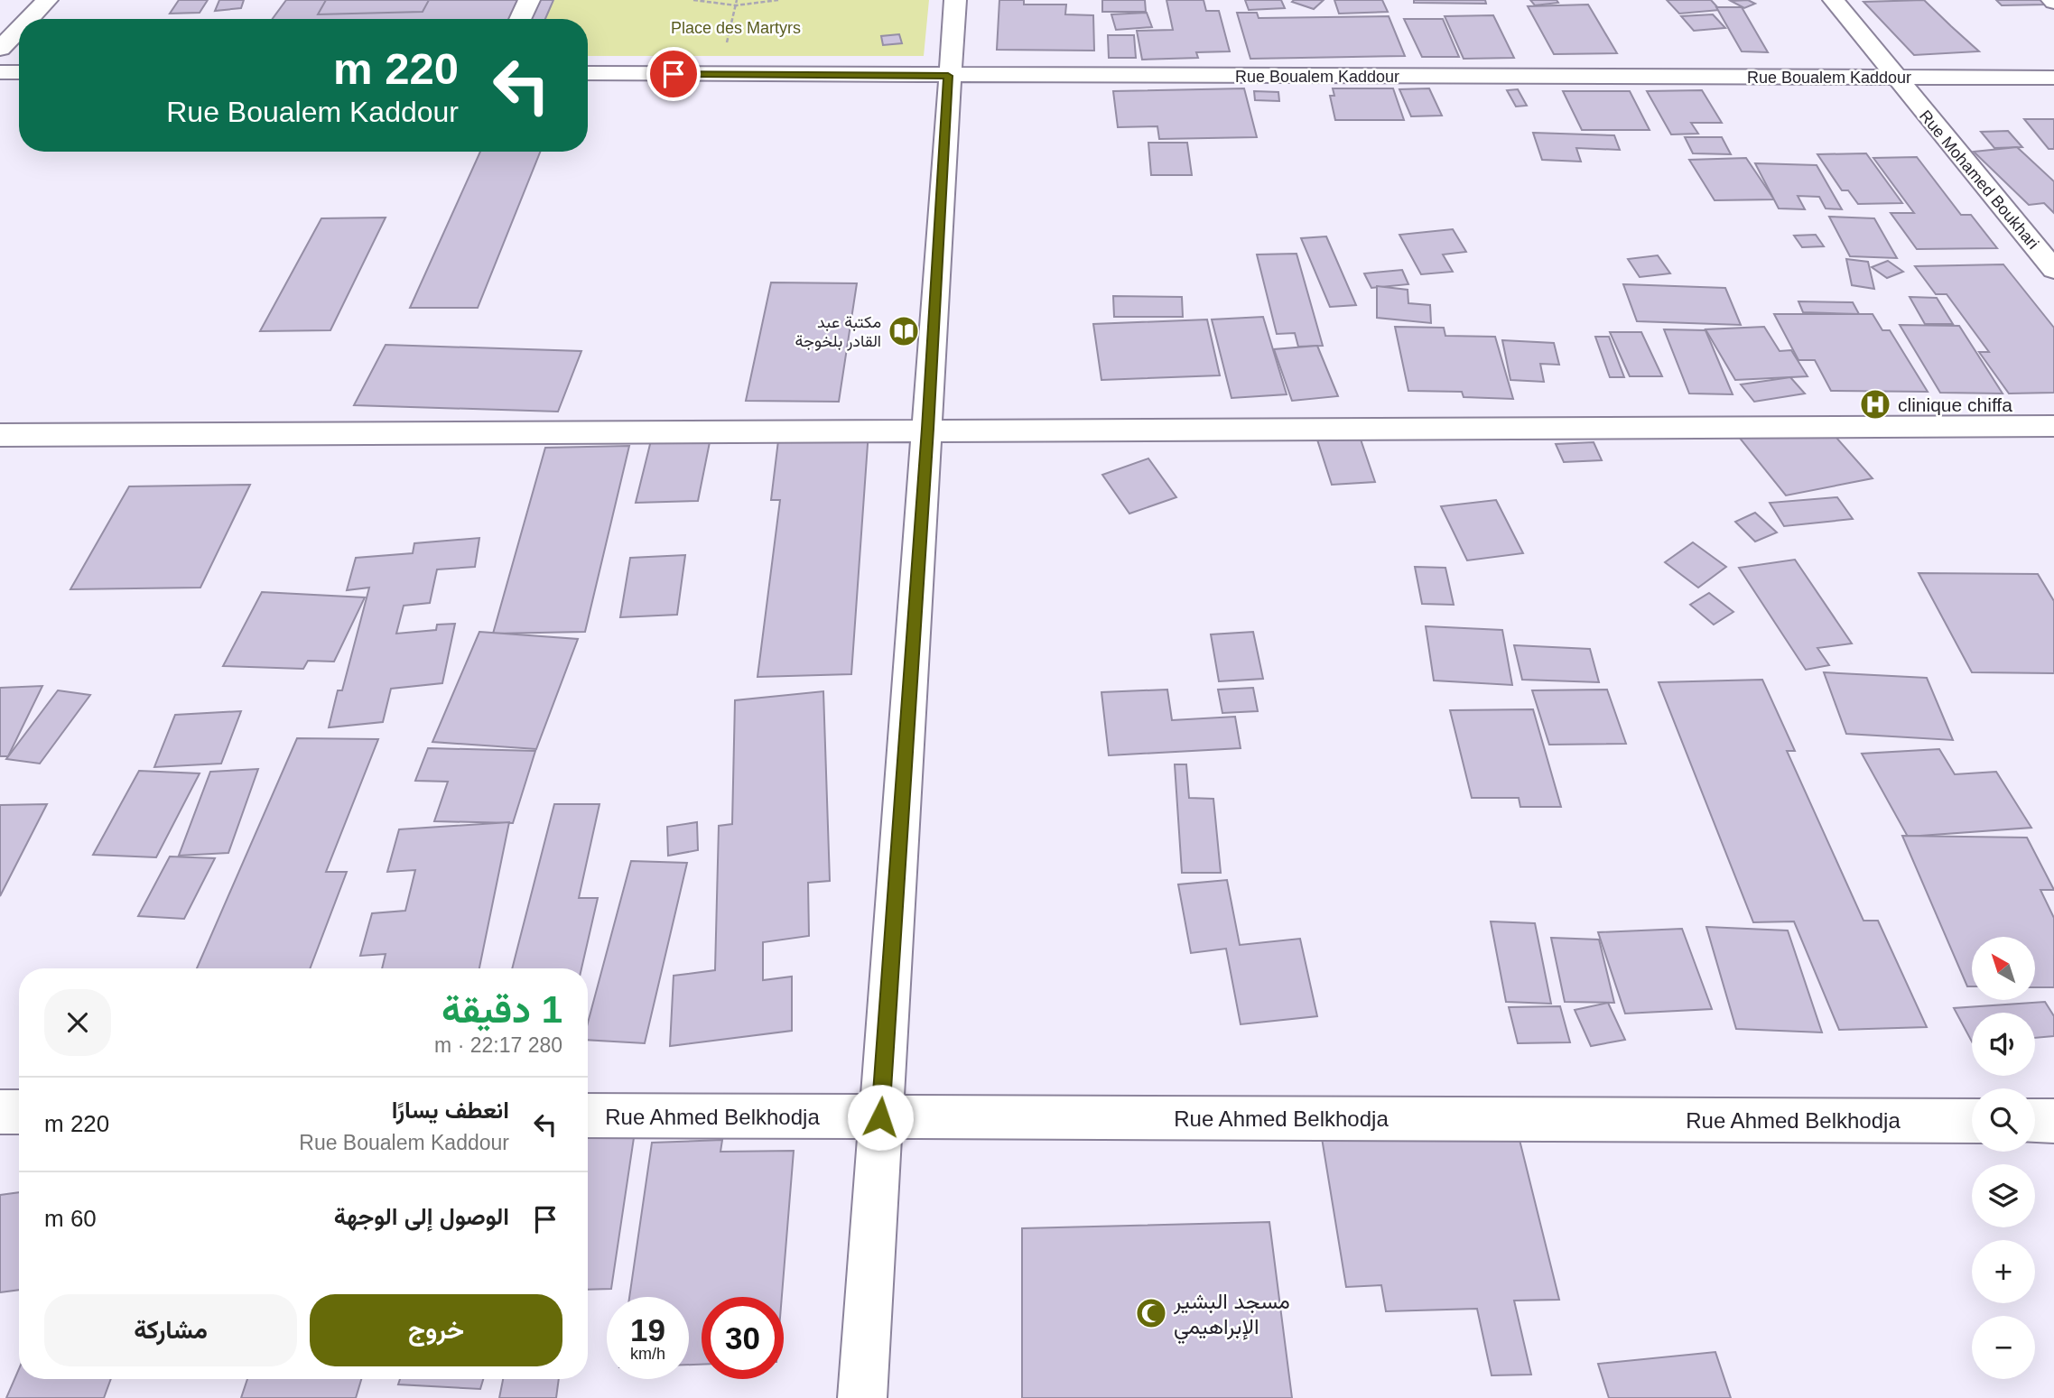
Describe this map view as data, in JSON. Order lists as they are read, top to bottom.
{
  "streets": {
    "street": ["Rue Boualem Kaddour", "Rue Mohamed Boukhari", "Rue Ahmed Belkhodja"]
  },
  "crossings": [
    ["Rue Boualem Kaddour", "Rue Mohamed Boukhari"]
  ],
  "parks": ["Place des Martyrs"],
  "places": {
    "library": ["مكتبة عبد القادر بلخوجة"],
    "hospital": ["clinique chiffa"],
    "mosque": ["مسجد البشير الإبراهيمي"]
  },
  "north": "top left",
  "page": {
    "turn": ["220 m", "Rue Boualem Kaddour"],
    "map_buttons": ["+", "−"],
    "heading": ["1 دقيقة", "280 m · 22:17"],
    "list": [
      {
        "name": "انعطف يسارًا",
        "note": "Rue Boualem Kaddour",
        "value": "220 m"
      },
      {
        "name": "الوصول إلى الوجهة",
        "value": "60 m"
      }
    ],
    "buttons": ["خروج", "مشاركة"],
    "speed": "19 km/h",
    "limit": "30"
  }
}
